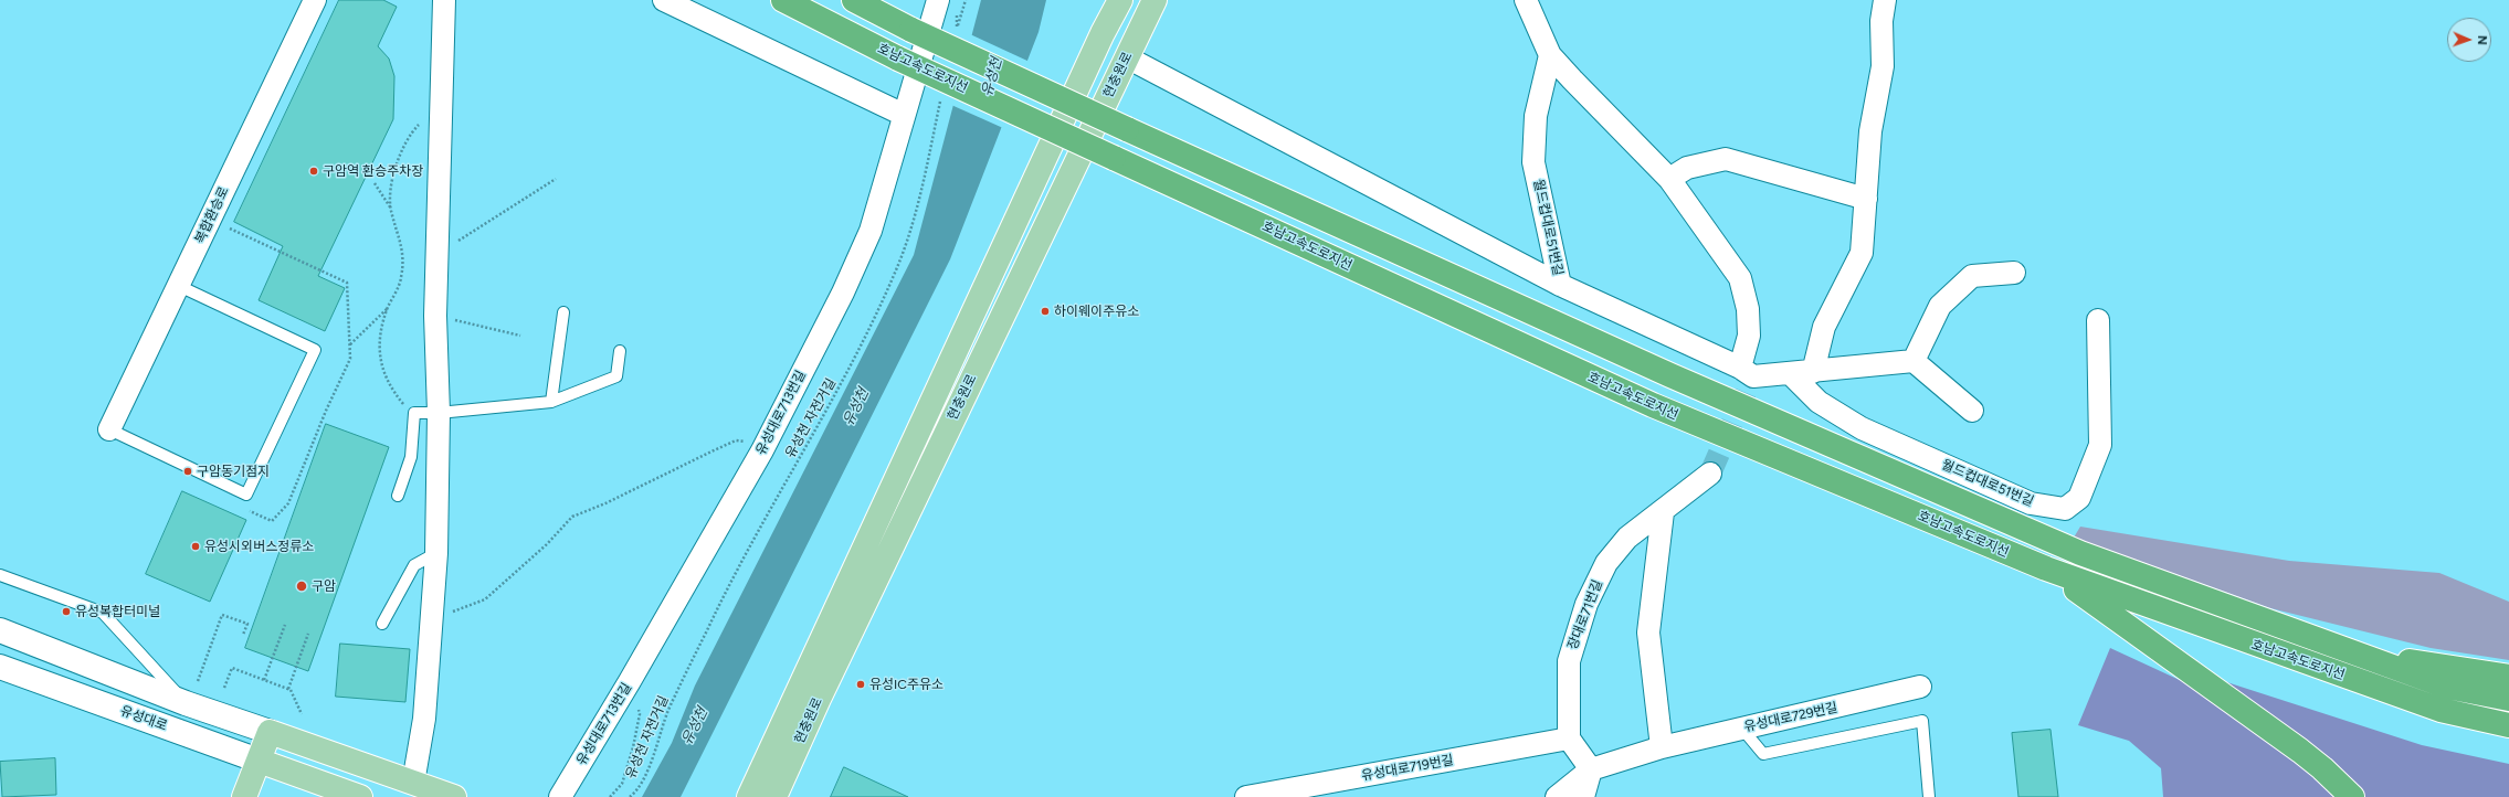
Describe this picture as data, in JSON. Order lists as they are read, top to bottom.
{
  "streets": {
    "highway": ["호남고속도로지선"],
    "main road": ["현충원로"],
    "street": [
      "복합환승로",
      "월드컵대로51번길",
      "유성대로713번길",
      "장대로71번길",
      "유성대로729번길",
      "유성대로",
      "유성대로719번길"
    ],
    "path": ["유성천 자전거길"]
  },
  "crossings": [
    ["유성대로713번길", "유성천 자전거길"],
    ["장대로71번길", "유성대로719번길"]
  ],
  "water": ["유성천"],
  "places": [
    "구암역 환승주차장",
    "하이웨이주유소",
    "구암동기점지",
    "유성시외버스정류소",
    "구암",
    "유성복합터미널",
    "유성IC주유소"
  ],
  "north": "right"
}
